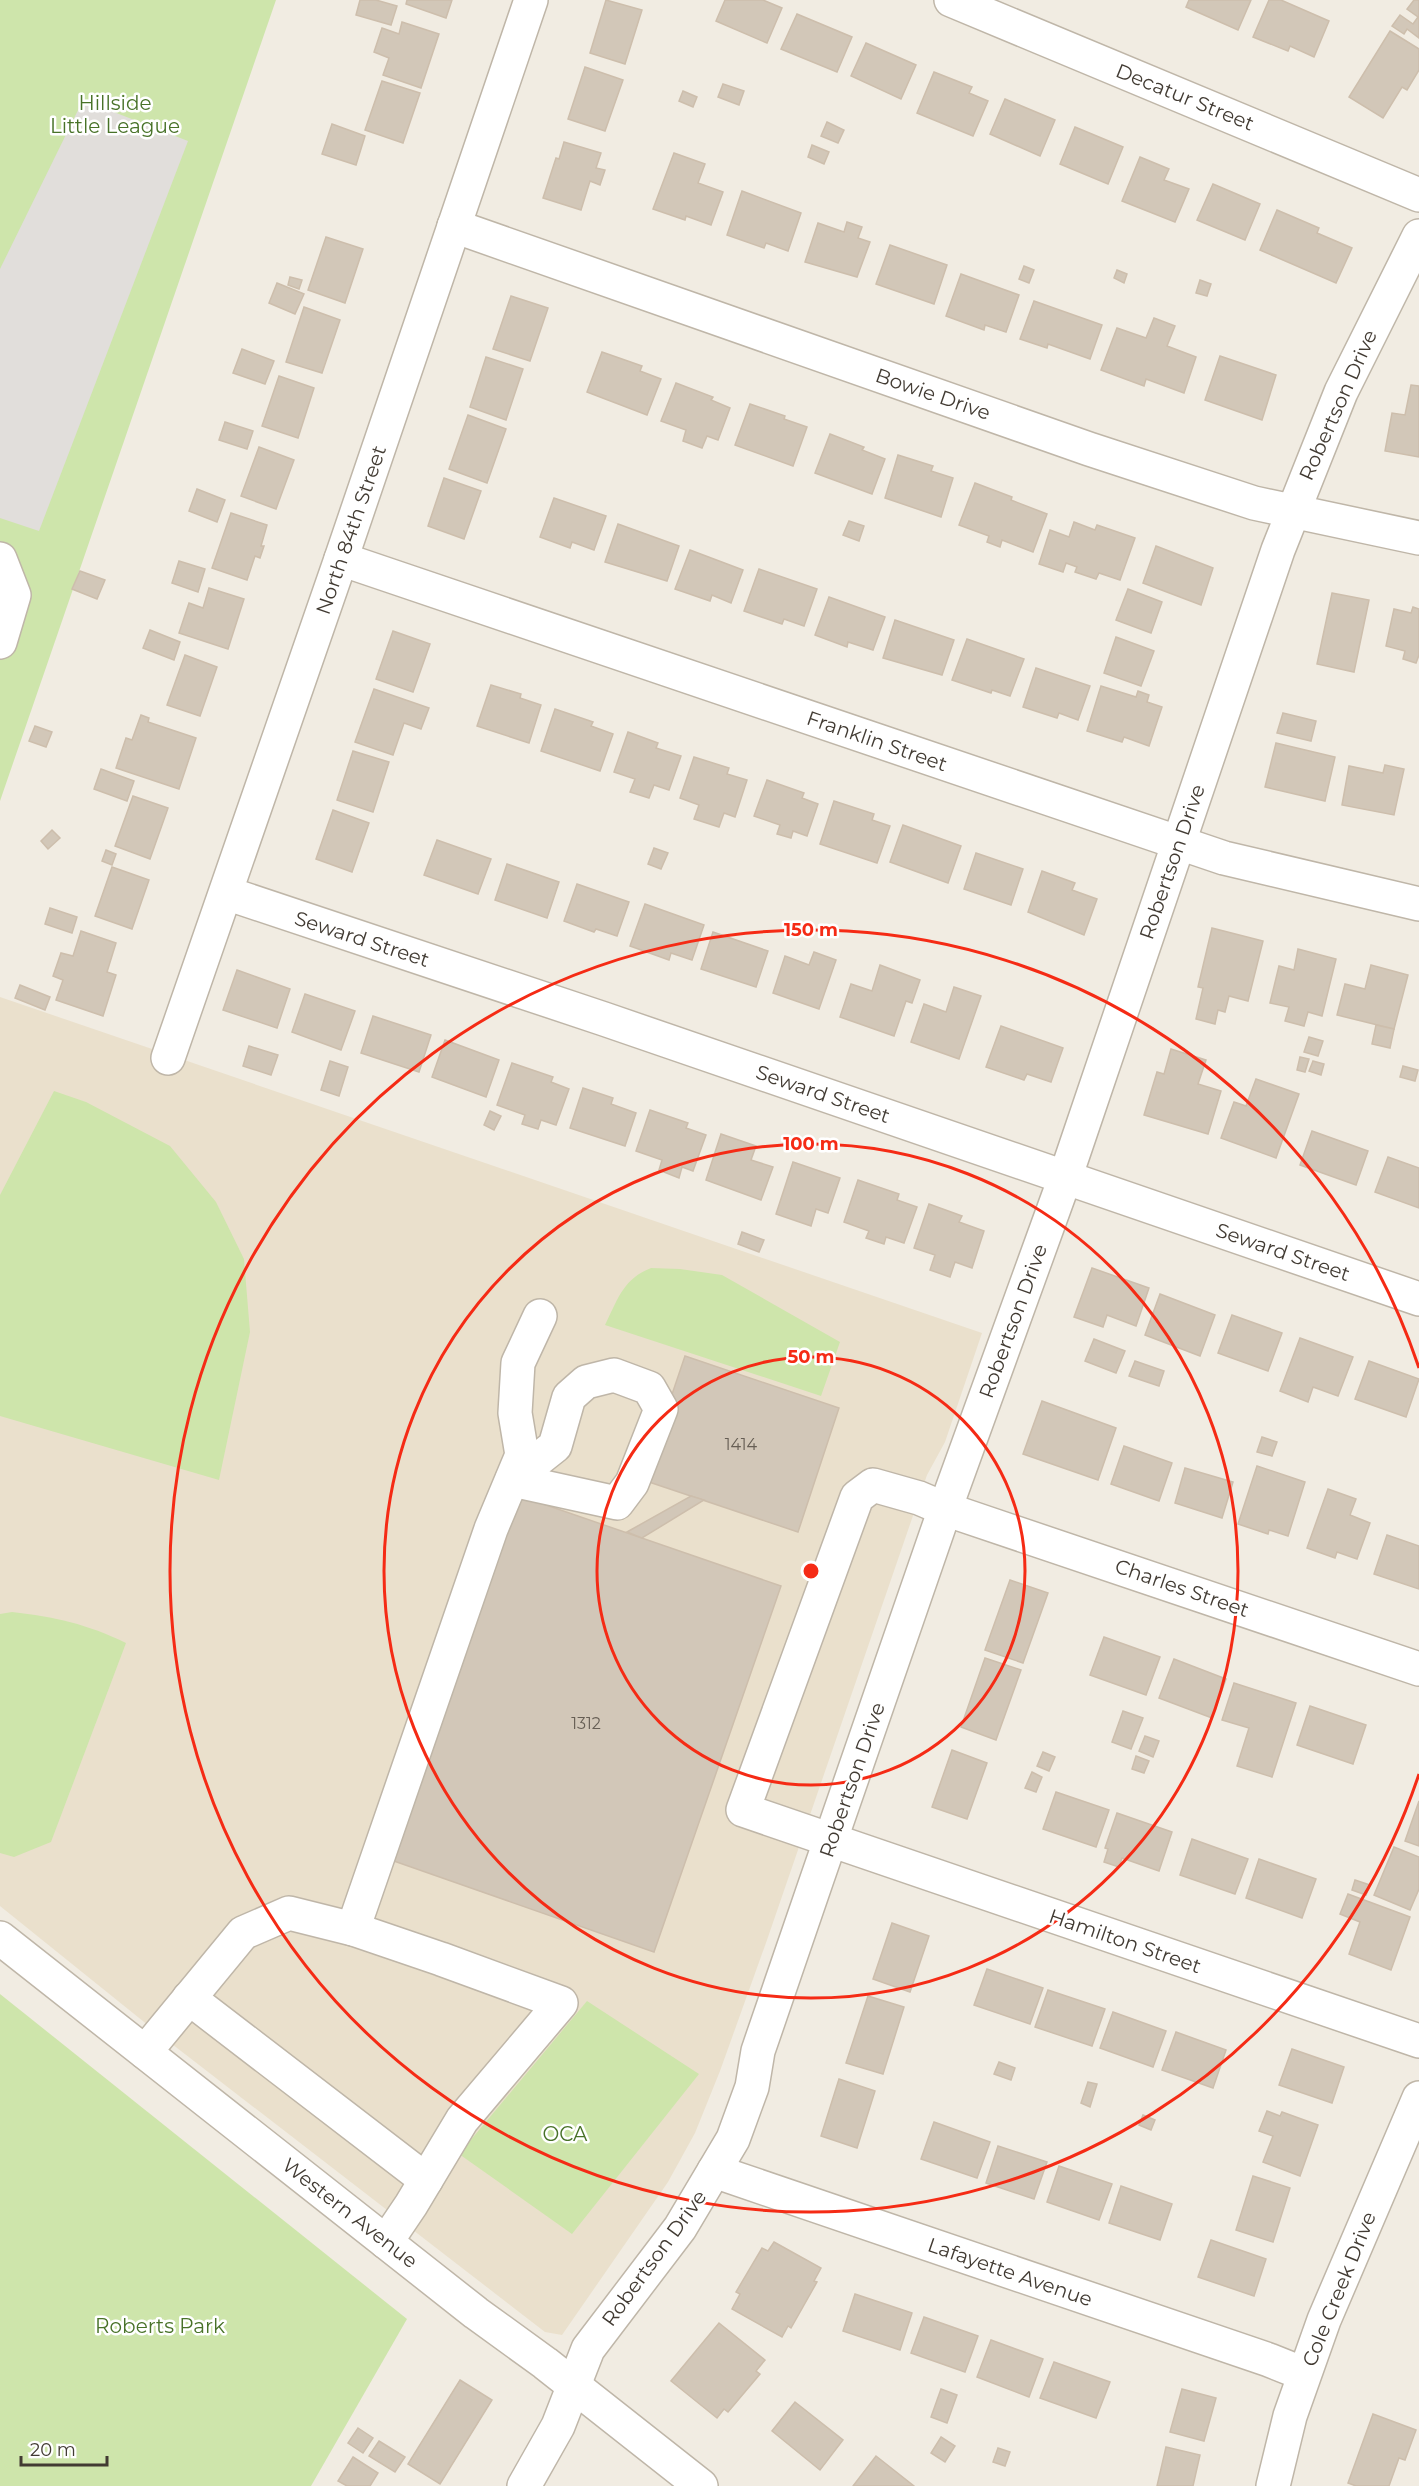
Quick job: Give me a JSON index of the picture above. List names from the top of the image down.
{
  "streets": {
    "street": [
      "Decatur Street",
      "Bowie Drive",
      "Robertson Drive",
      "North 84th Street",
      "Franklin Street",
      "Seward Street",
      "Charles Street",
      "Hamilton Street",
      "Western Avenue",
      "Lafayette Avenue",
      "Cole Creek Drive"
    ]
  },
  "crossings": [
    ["Bowie Drive", "Robertson Drive"],
    ["Bowie Drive", "North 84th Street"],
    ["Robertson Drive", "Franklin Street"],
    ["Robertson Drive", "Seward Street"],
    ["Robertson Drive", "Charles Street"],
    ["Robertson Drive", "Hamilton Street"],
    ["Robertson Drive", "Western Avenue"],
    ["Robertson Drive", "Lafayette Avenue"],
    ["North 84th Street", "Franklin Street"],
    ["North 84th Street", "Seward Street"],
    ["Charles Street", "Hamilton Street"],
    ["Lafayette Avenue", "Cole Creek Drive"]
  ],
  "parks": ["Hillside Little League", "OCA", "Roberts Park"],
  "house_numbers": ["1414", "1312"],
  "scale_bar": "20 m",
  "rings": ["150 m", "100 m", "50 m"]
}
